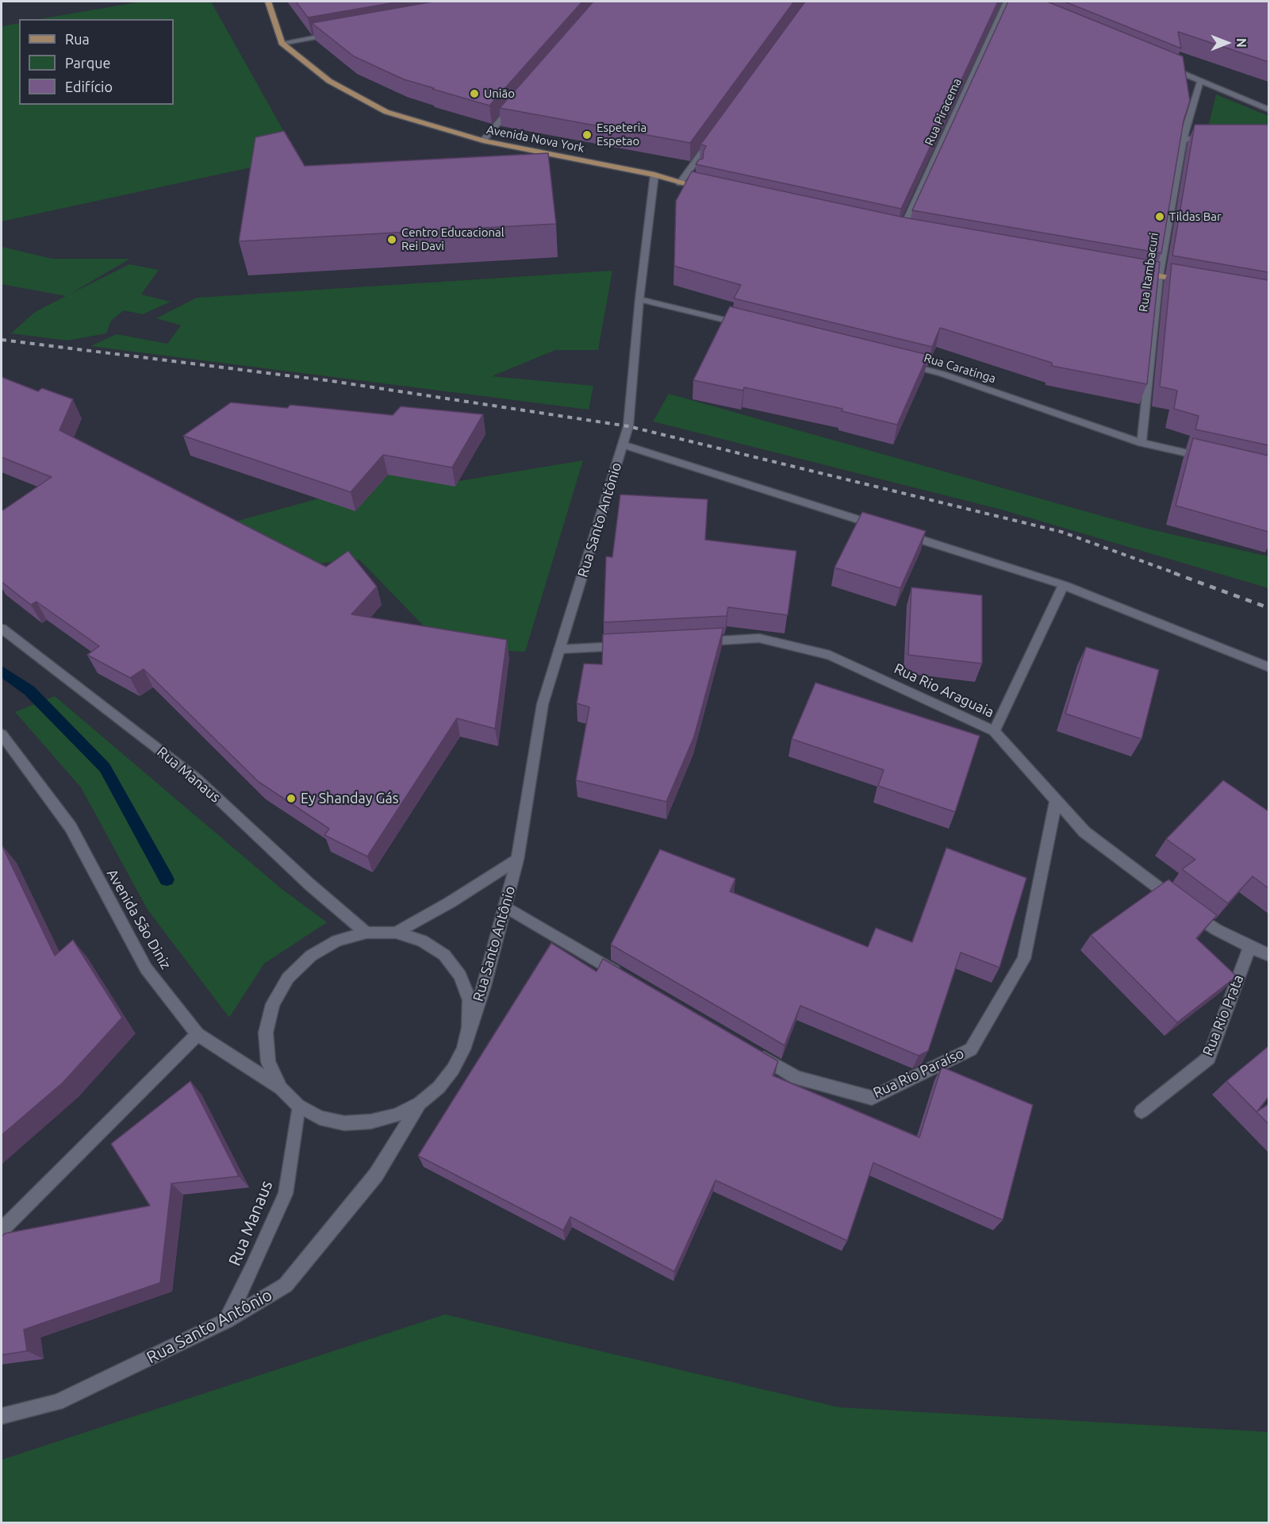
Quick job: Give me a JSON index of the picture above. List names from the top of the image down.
{
  "streets": {
    "main road": ["Avenida Nova York"],
    "street": [
      "Rua Piracema",
      "Rua Itambacuri",
      "Rua Caratinga",
      "Rua Santo Antônio",
      "Rua Rio Araguaia",
      "Rua Manaus",
      "Avenida São Diniz",
      "Rua Rio Prata",
      "Rua Rio Paraíso"
    ]
  },
  "crossings": [
    ["Avenida Nova York", "Rua Santo Antônio"],
    ["Rua Itambacuri", "Rua Caratinga"],
    ["Rua Santo Antônio", "Rua Manaus"],
    ["Rua Rio Araguaia", "Rua Rio Prata"],
    ["Rua Rio Araguaia", "Rua Rio Paraíso"]
  ],
  "places": [
    "União",
    "Espeteria Espetao",
    "Tildas Bar",
    "Centro Educacional Rei Davi",
    "Ey Shanday Gás"
  ],
  "legend": ["Rua", "Parque", "Edifício"],
  "north": "right"
}
